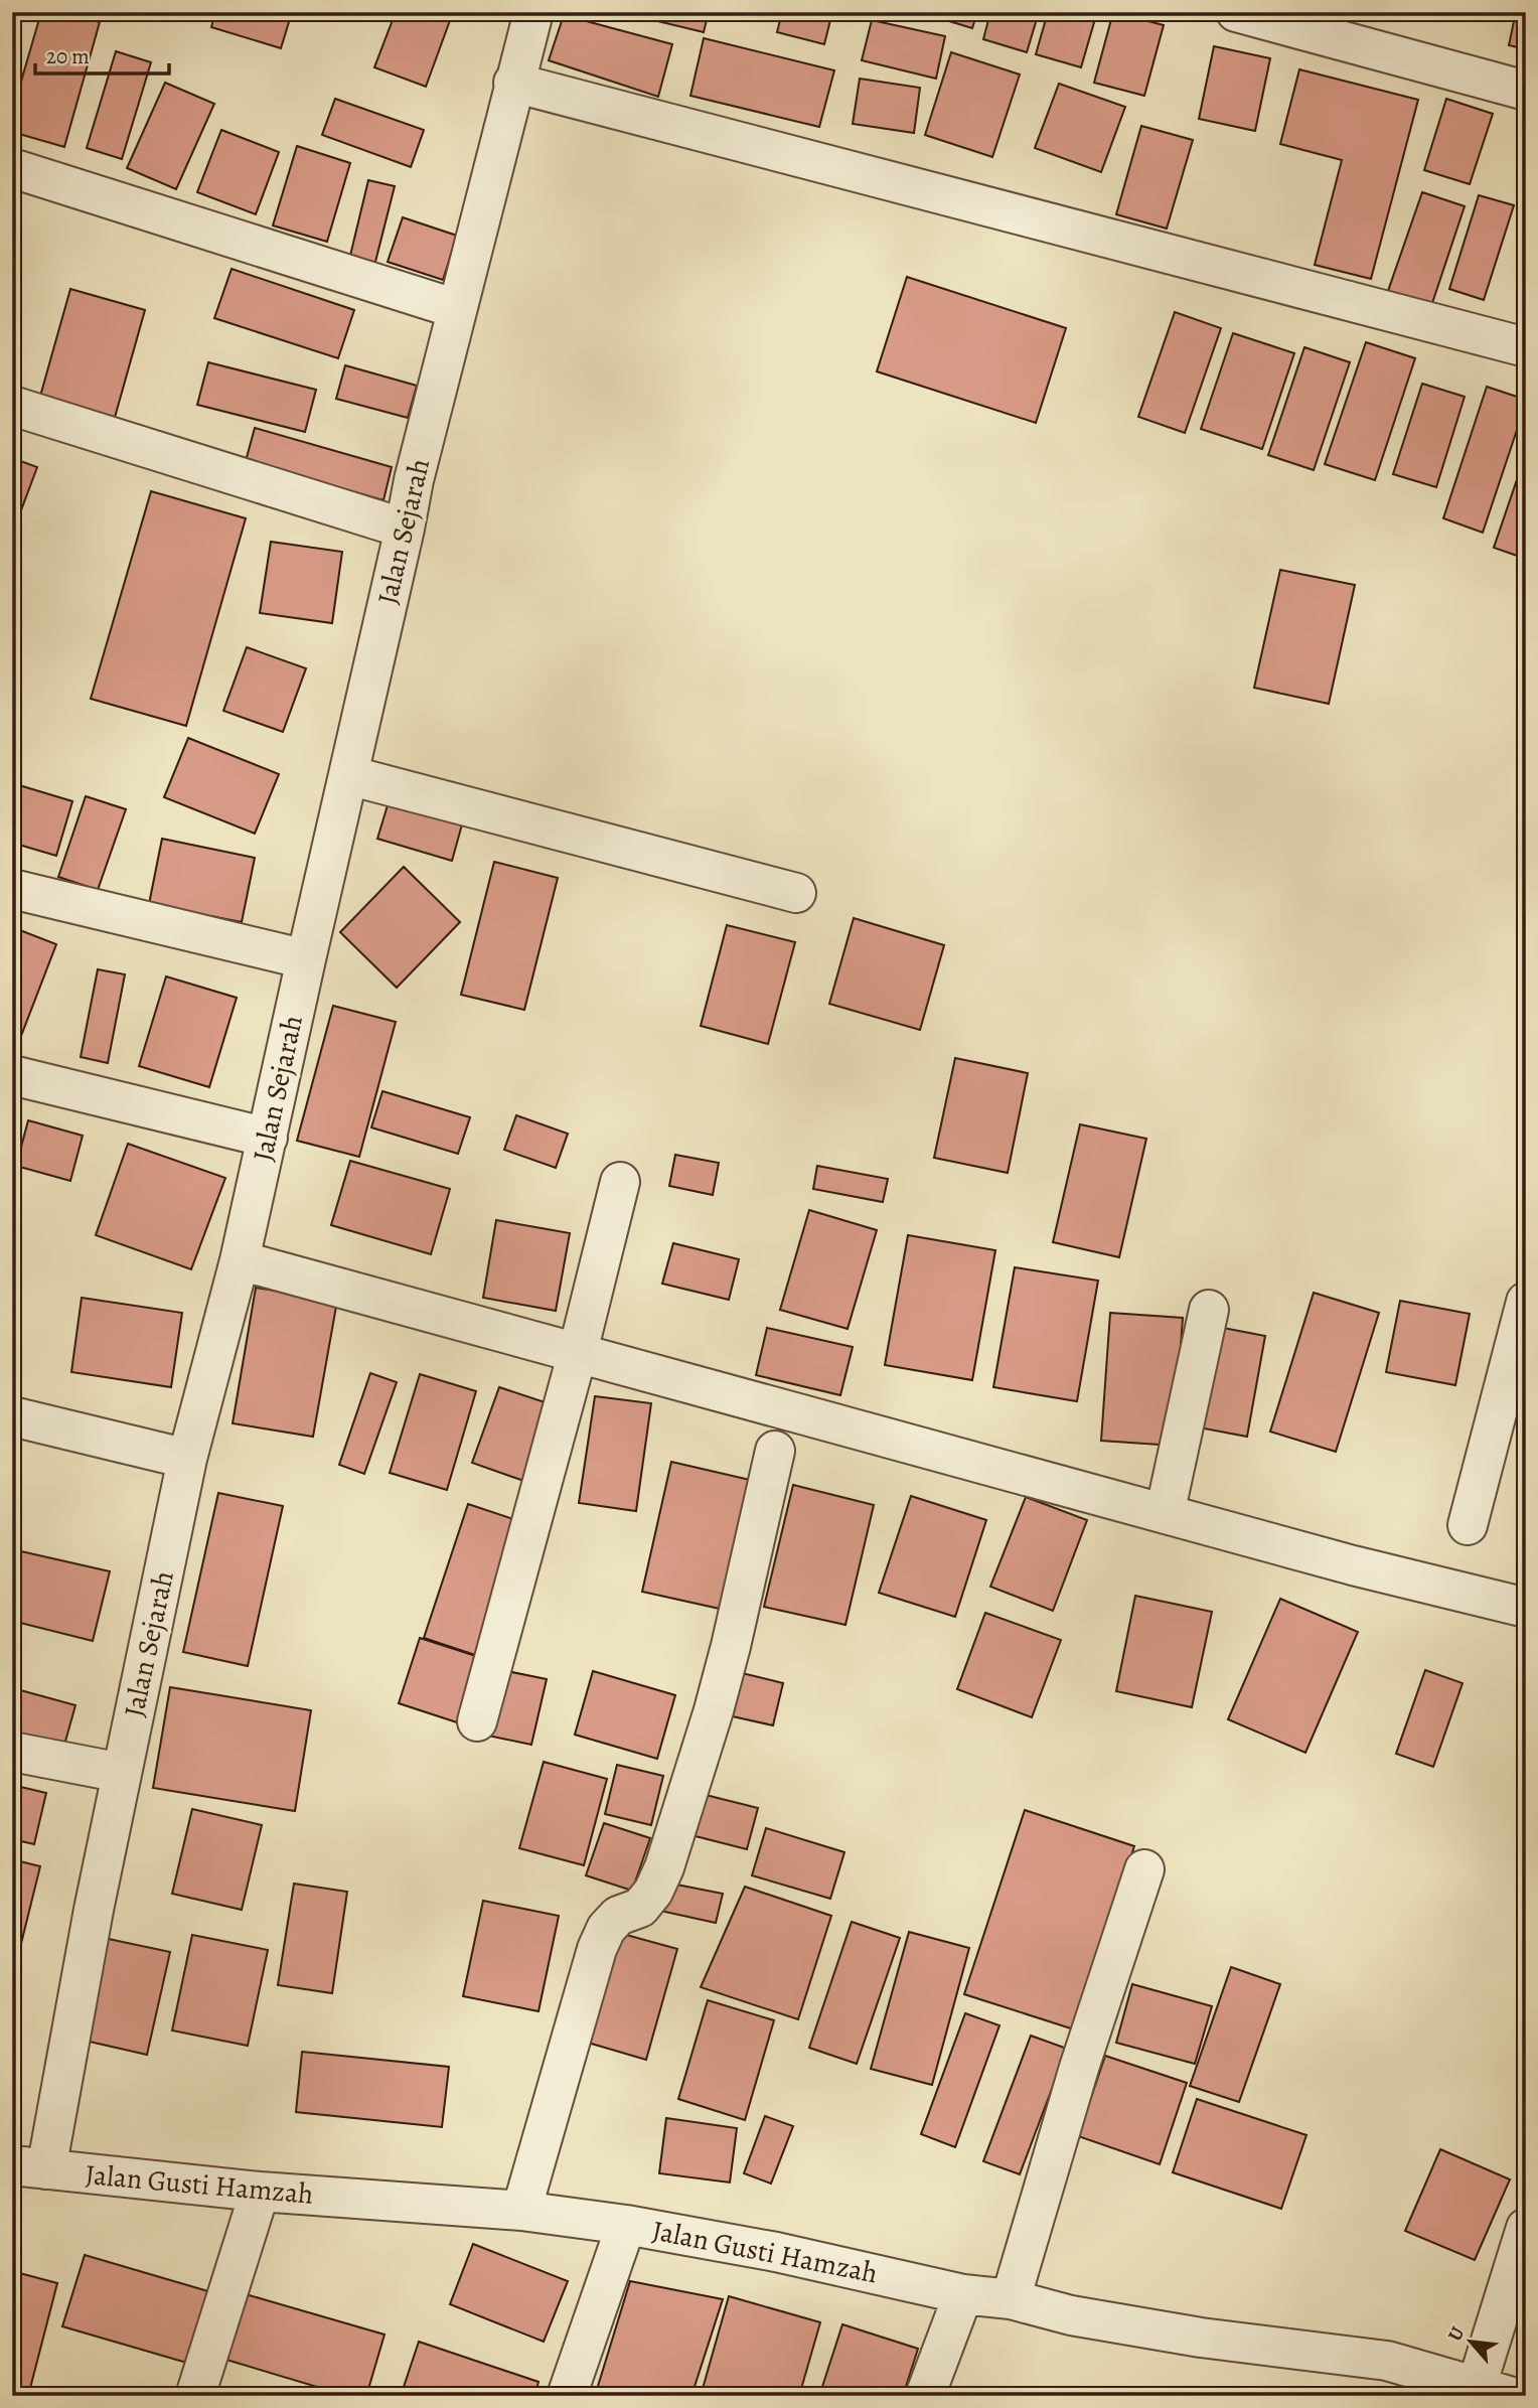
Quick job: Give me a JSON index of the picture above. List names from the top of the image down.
{
  "streets": {
    "street": ["Jalan Sejarah", "Jalan Gusti Hamzah"]
  },
  "crossings": [
    ["Jalan Sejarah", "Jalan Gusti Hamzah"]
  ],
  "scale_bar": "20 m",
  "north": "top left"
}
